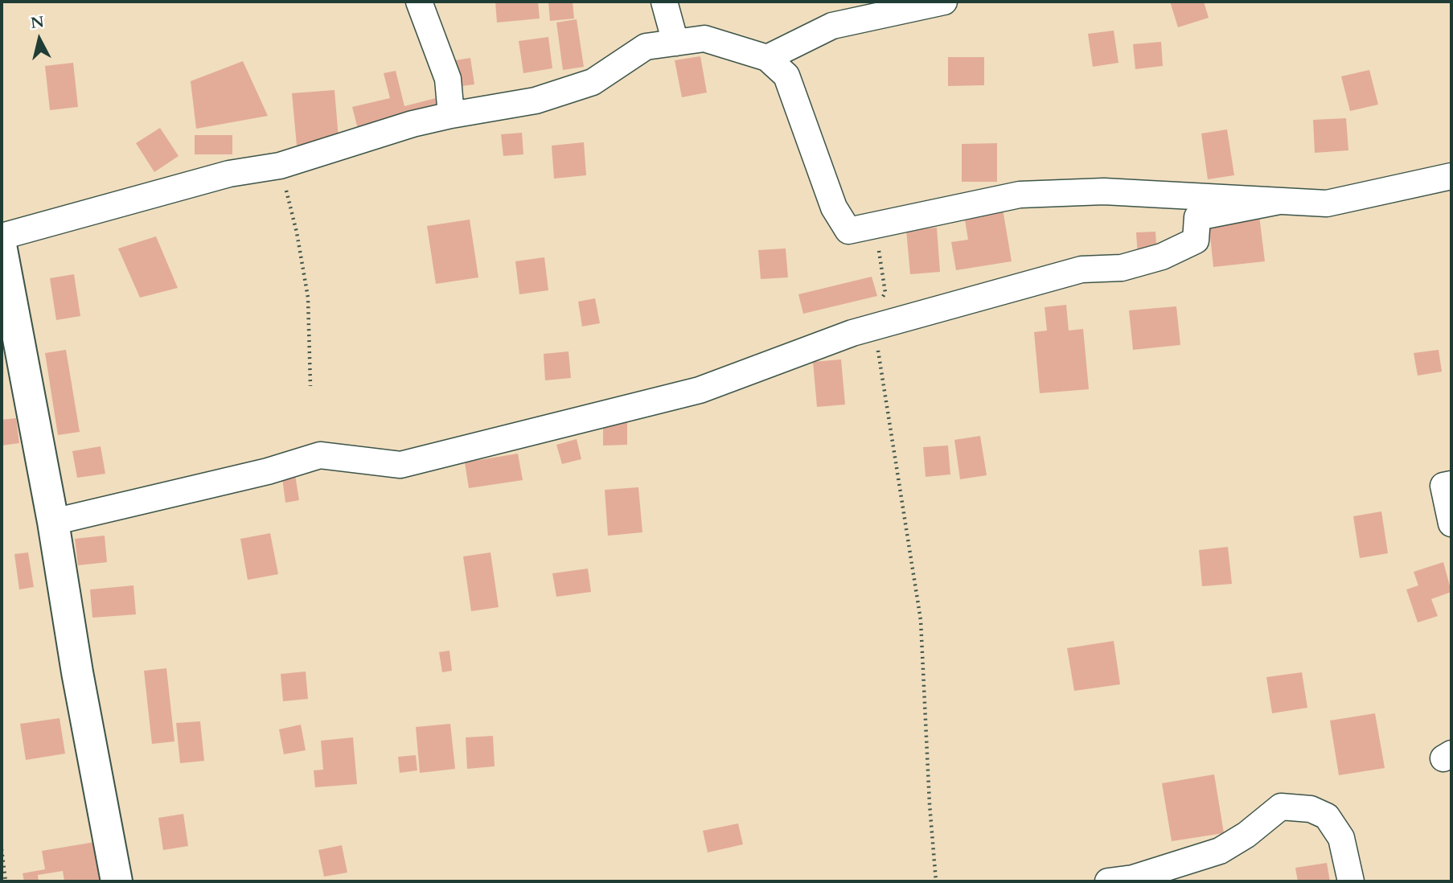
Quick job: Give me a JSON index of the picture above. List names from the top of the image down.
{
  "north": "top"
}
